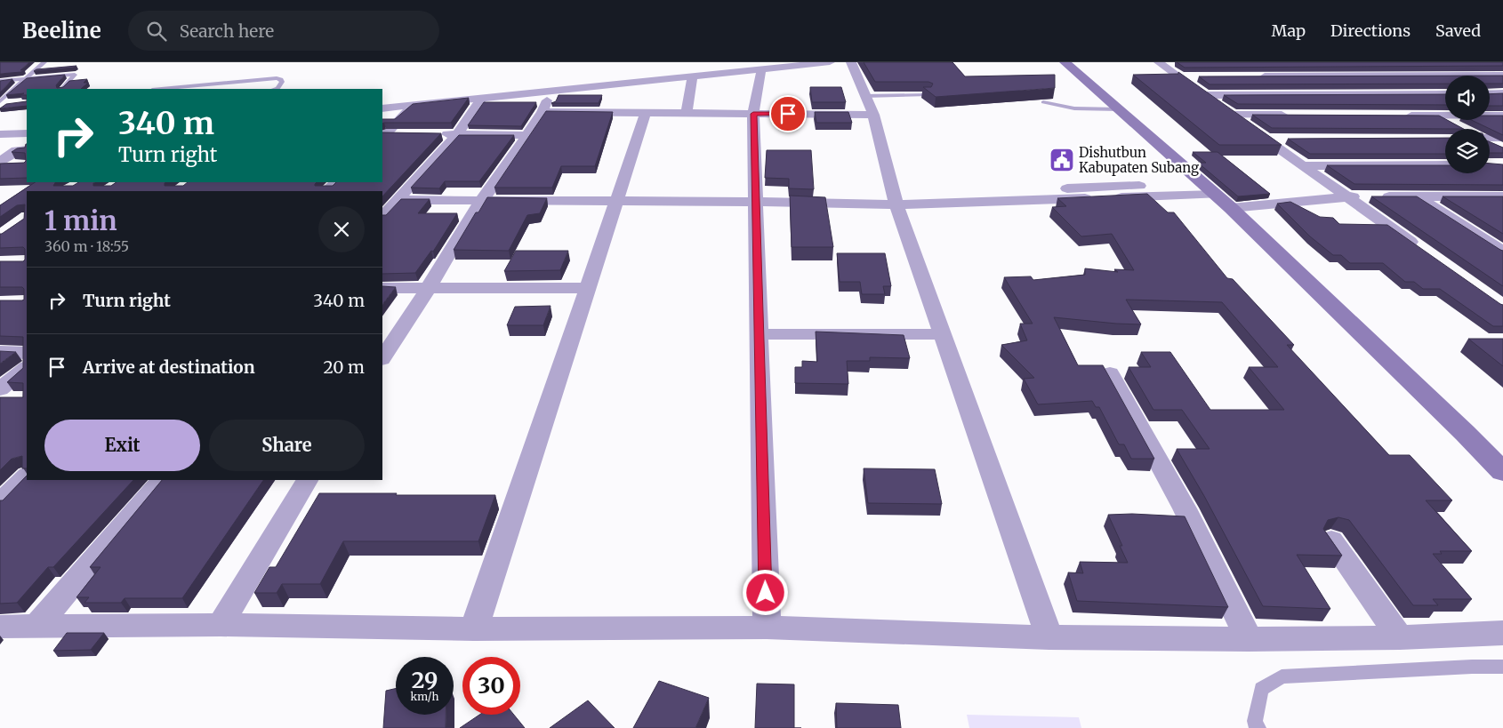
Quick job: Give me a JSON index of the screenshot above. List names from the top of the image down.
{
  "places": {
    "public building": ["Dishutbun Kabupaten Subang"]
  },
  "page": {
    "header": "Beeline",
    "search": "Search here",
    "nav": ["Map", "Directions", "Saved"],
    "turn": ["340 m", "Turn right"],
    "heading": ["1 min", "360 m · 18:55"],
    "list": [
      {
        "name": "Turn right",
        "value": "340 m"
      },
      {
        "name": "Arrive at destination",
        "value": "20 m"
      }
    ],
    "buttons": ["Exit", "Share"],
    "speed": "29 km/h",
    "limit": "30"
  }
}
